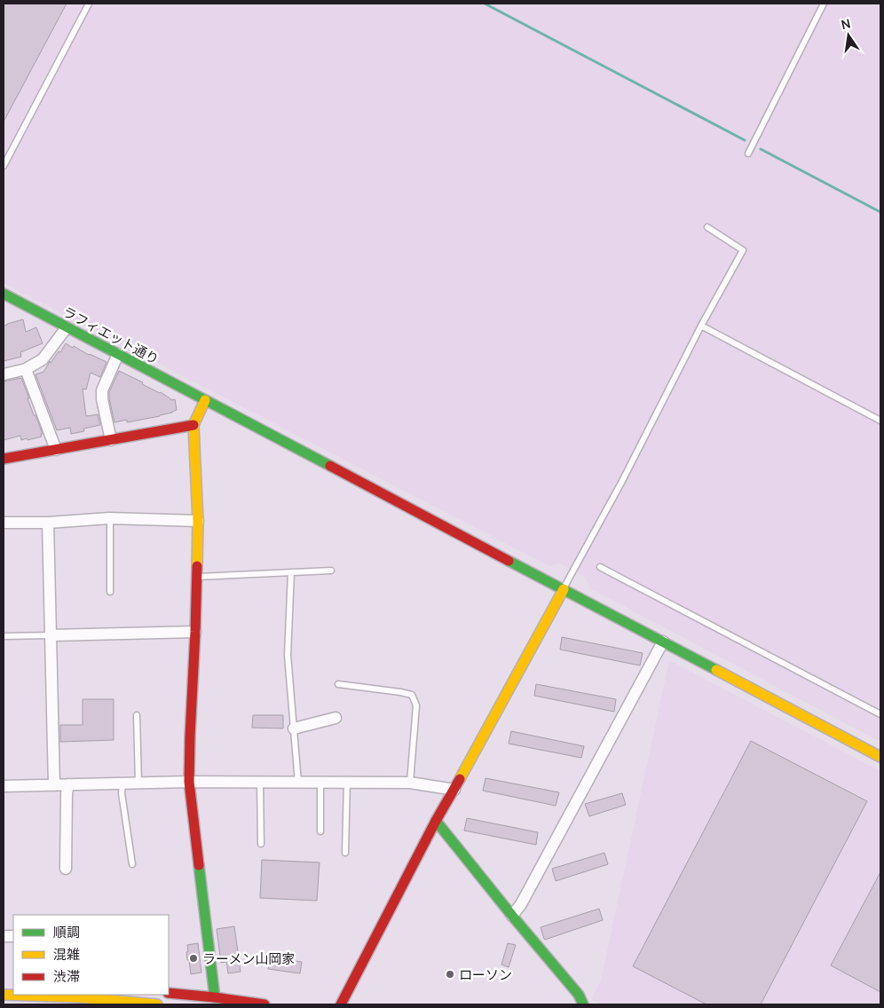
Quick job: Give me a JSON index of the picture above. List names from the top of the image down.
{
  "streets": {
    "main road": ["ラフィエット通り"]
  },
  "places": ["ラーメン山岡家", "ローソン"],
  "legend": ["順調", "混雑", "渋滞"],
  "north": "top"
}
